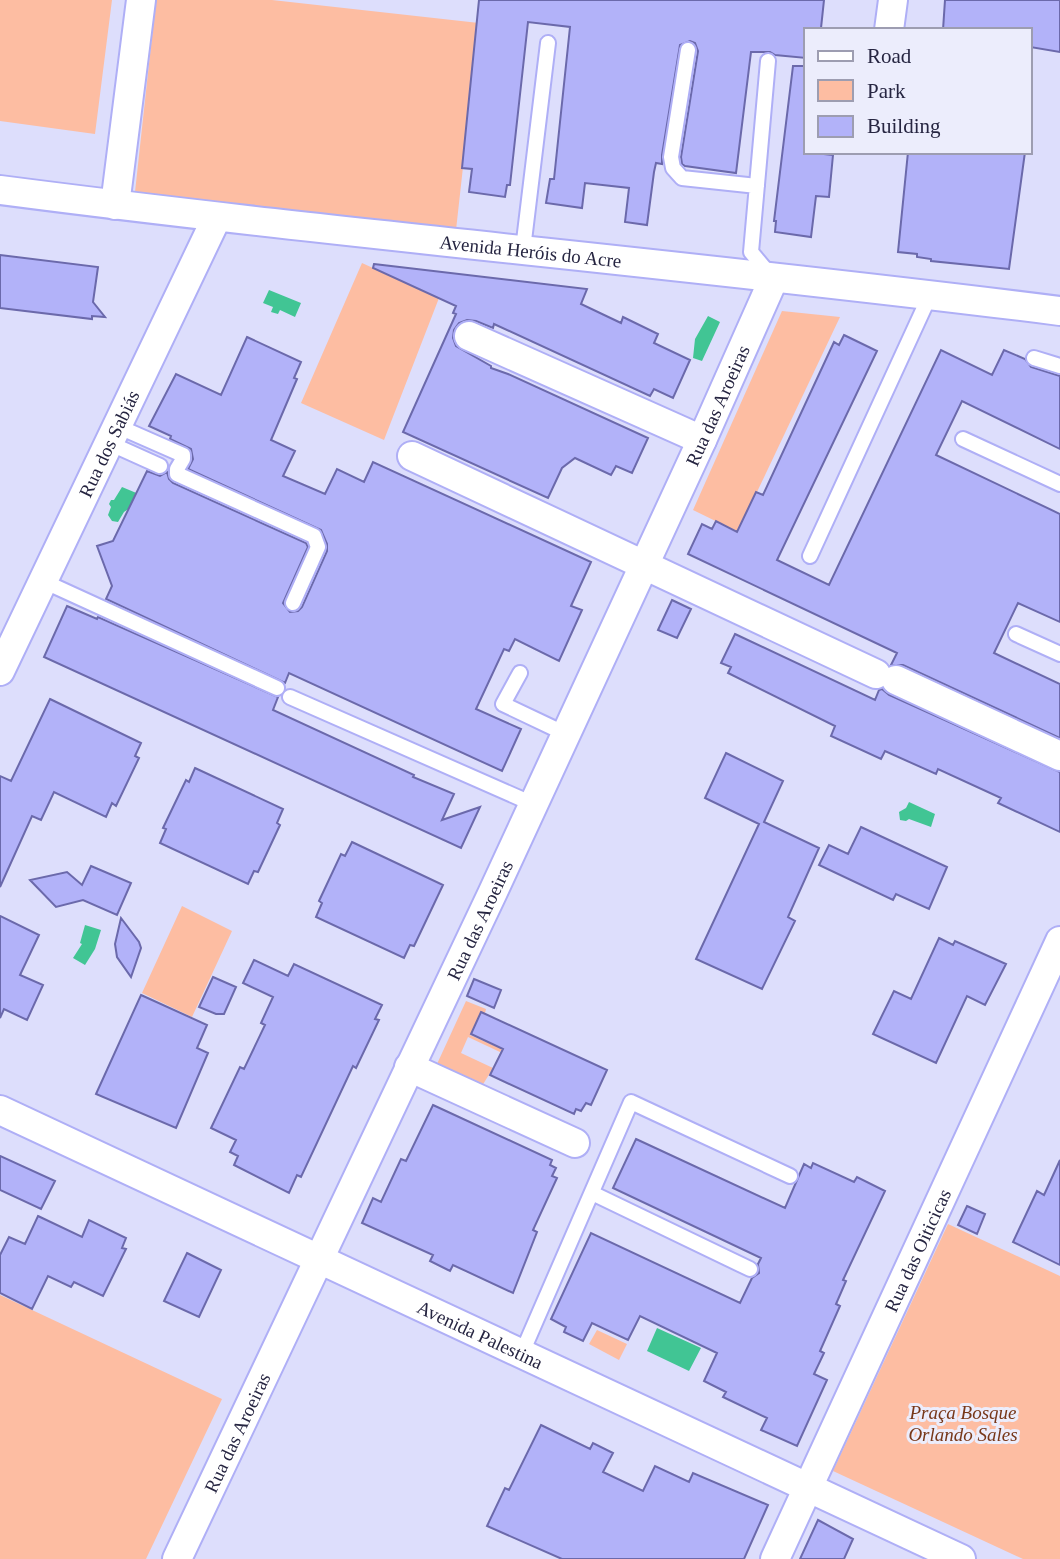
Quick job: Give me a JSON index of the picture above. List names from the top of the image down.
{
  "streets": {
    "street": [
      "Avenida Heróis do Acre",
      "Rua das Aroeiras",
      "Rua dos Sabiás",
      "Rua das Oiticicas",
      "Avenida Palestina"
    ]
  },
  "crossings": [
    ["Avenida Heróis do Acre", "Rua das Aroeiras"],
    ["Avenida Heróis do Acre", "Rua dos Sabiás"],
    ["Rua das Aroeiras", "Avenida Palestina"],
    ["Rua das Oiticicas", "Avenida Palestina"]
  ],
  "parks": ["Praça Bosque Orlando Sales"],
  "legend": ["Road", "Park", "Building"]
}
